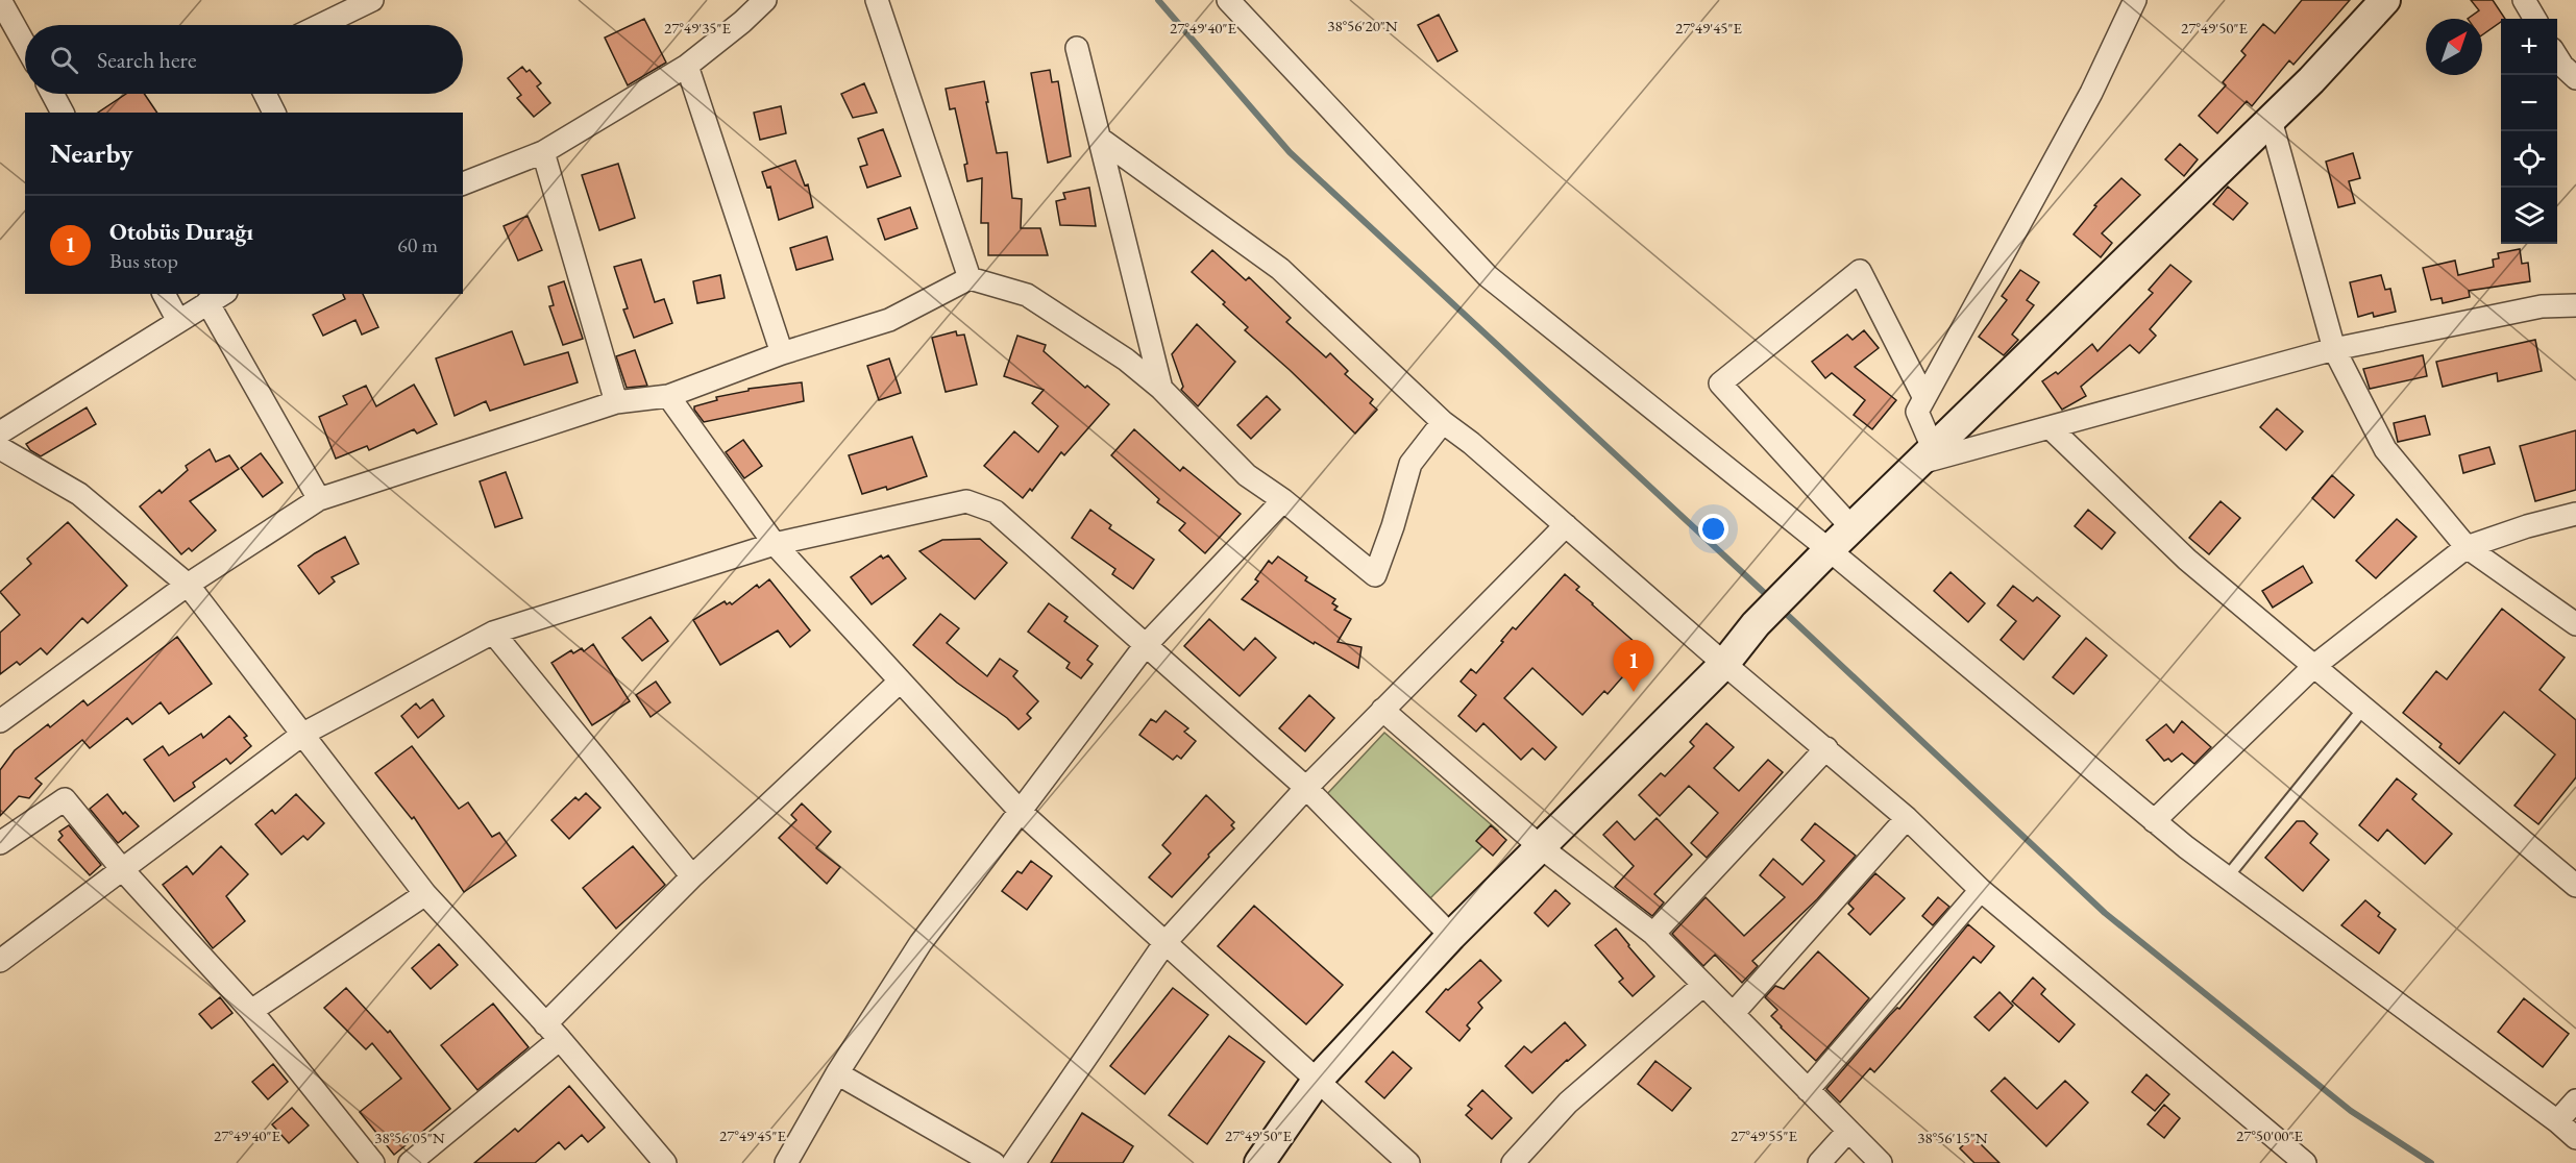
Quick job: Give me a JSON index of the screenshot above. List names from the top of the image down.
{
  "north": "top right",
  "page": {
    "map_buttons": ["+", "−"],
    "search": "Search here",
    "heading": "Nearby",
    "list": [
      {
        "mark": "1",
        "name": "Otobüs Durağı",
        "note": "Bus stop",
        "value": "60 m"
      }
    ],
    "pins": "1"
  },
  "coordinates": [
    "38°56'20\"N",
    "27°49'35\"E",
    "27°49'40\"E",
    "27°49'45\"E",
    "27°49'50\"E",
    "27°49'55\"E",
    "27°50'00\"E",
    "38°56'05\"N",
    "38°56'15\"N"
  ]
}
